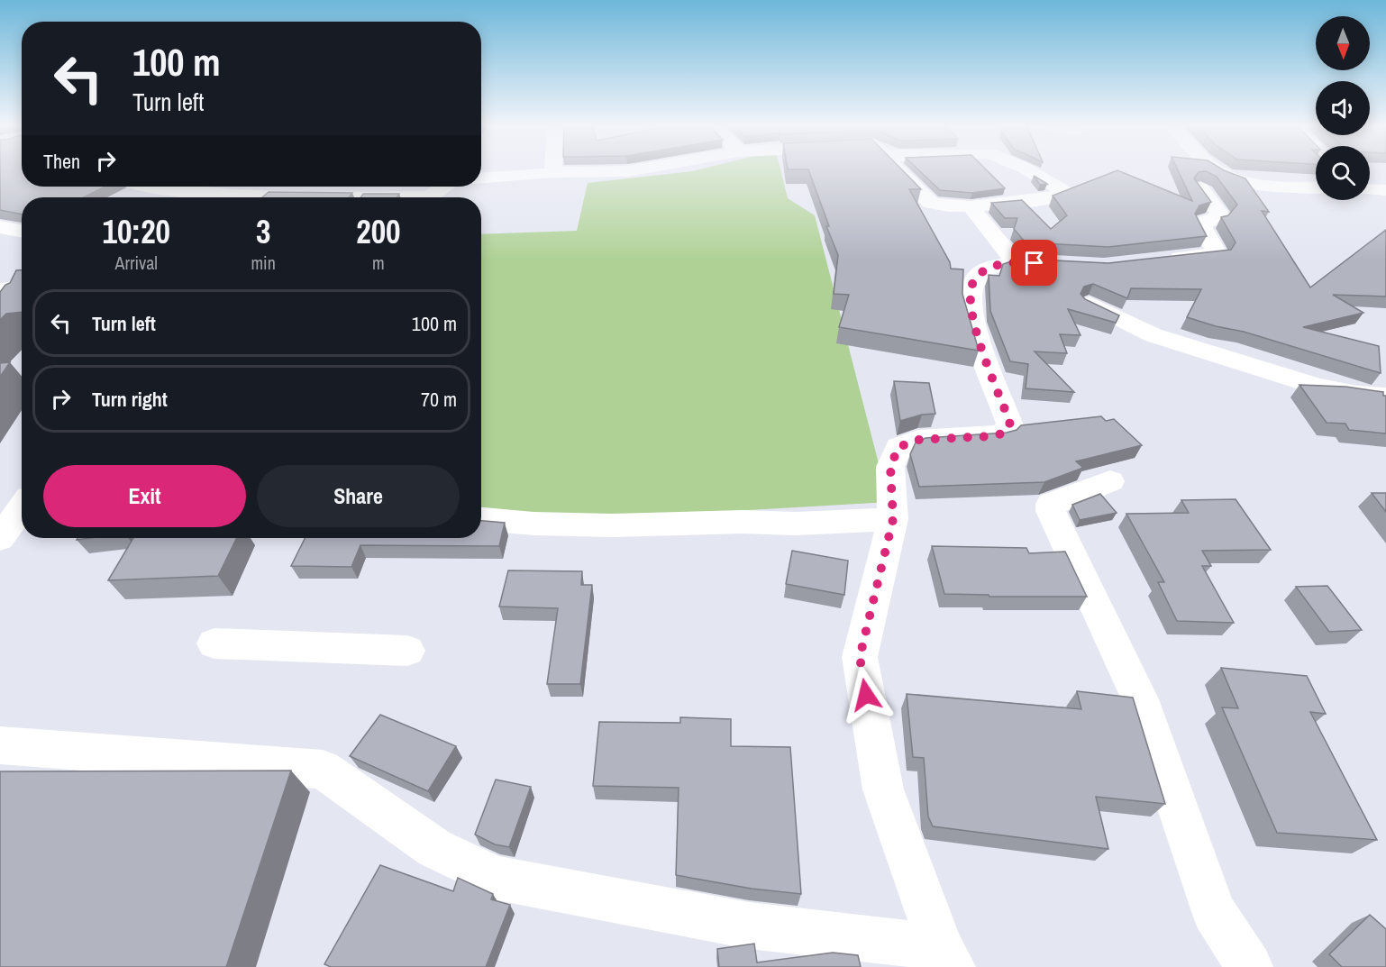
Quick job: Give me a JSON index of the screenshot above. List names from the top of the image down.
{
  "north": "bottom",
  "page": {
    "turn": ["100 m", "Turn left"],
    "then": "Then",
    "eta": [
      "10:20",
      "Arrival",
      "3",
      "min",
      "200",
      "m"
    ],
    "list": [
      {
        "name": "Turn left",
        "value": "100 m"
      },
      {
        "name": "Turn right",
        "value": "70 m"
      }
    ],
    "buttons": ["Exit", "Share"]
  }
}
